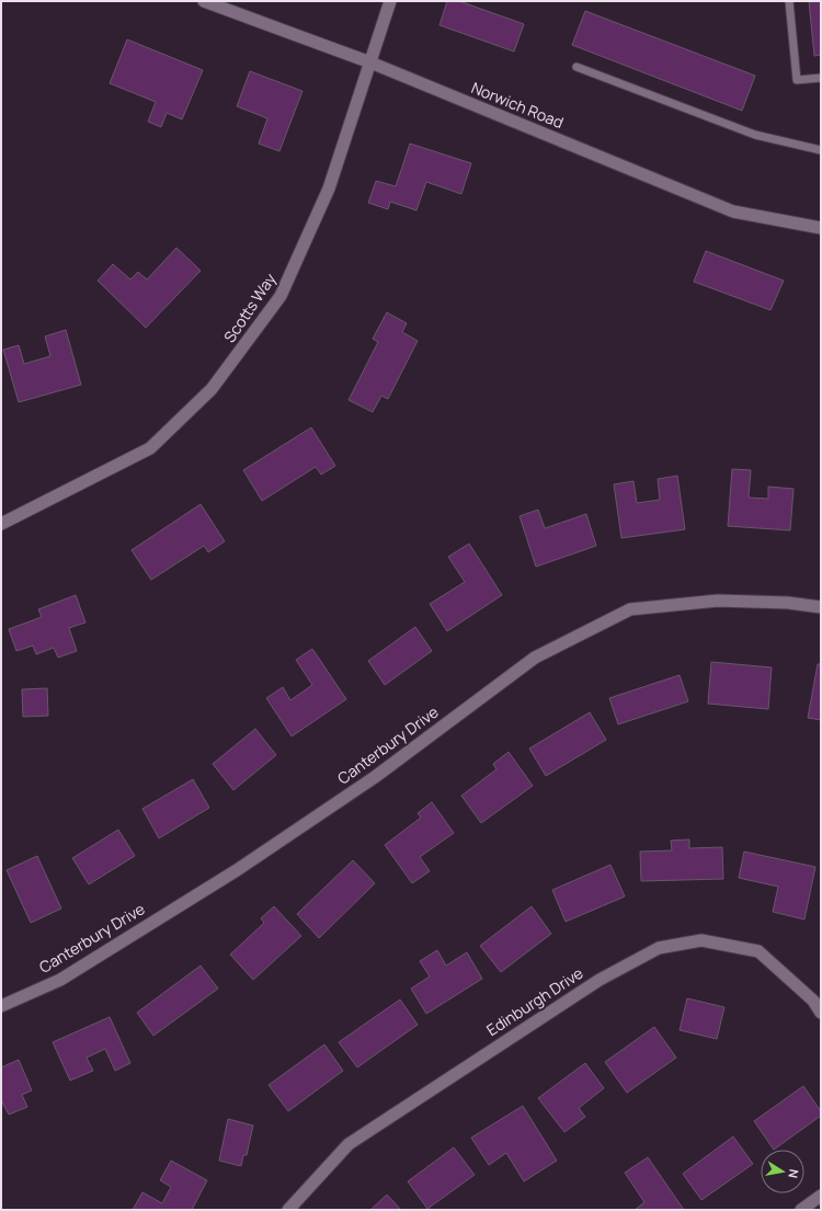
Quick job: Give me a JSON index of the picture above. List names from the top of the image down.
{
  "streets": {
    "street": [
      "Norwich Road",
      "Scotts Way",
      "Canterbury Drive",
      "Edinburgh Drive"
    ]
  },
  "crossings": [
    ["Norwich Road", "Scotts Way"]
  ],
  "north": "right"
}
